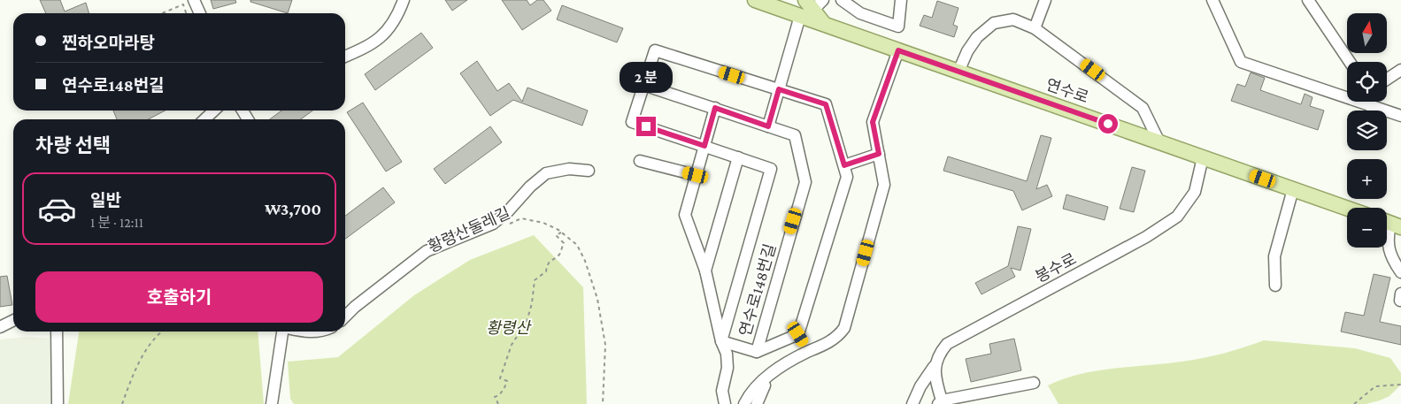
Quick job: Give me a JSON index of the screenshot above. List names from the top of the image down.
{
  "streets": {
    "main road": ["연수로"],
    "street": ["봉수로", "연수로148번길"],
    "path": ["황령산둘레길"]
  },
  "crossings": [
    ["연수로", "봉수로"]
  ],
  "parks": ["황령산"],
  "north": "top",
  "page": {
    "map_buttons": ["+", "−"],
    "banner": ["찐하오마라탕", "연수로148번길"],
    "bubble": "2 분",
    "heading": "차량 선택",
    "list": [
      {
        "name": "일반",
        "note": "1 분 · 12:11",
        "value": "₩3,700"
      }
    ],
    "buttons": "호출하기"
  }
}
